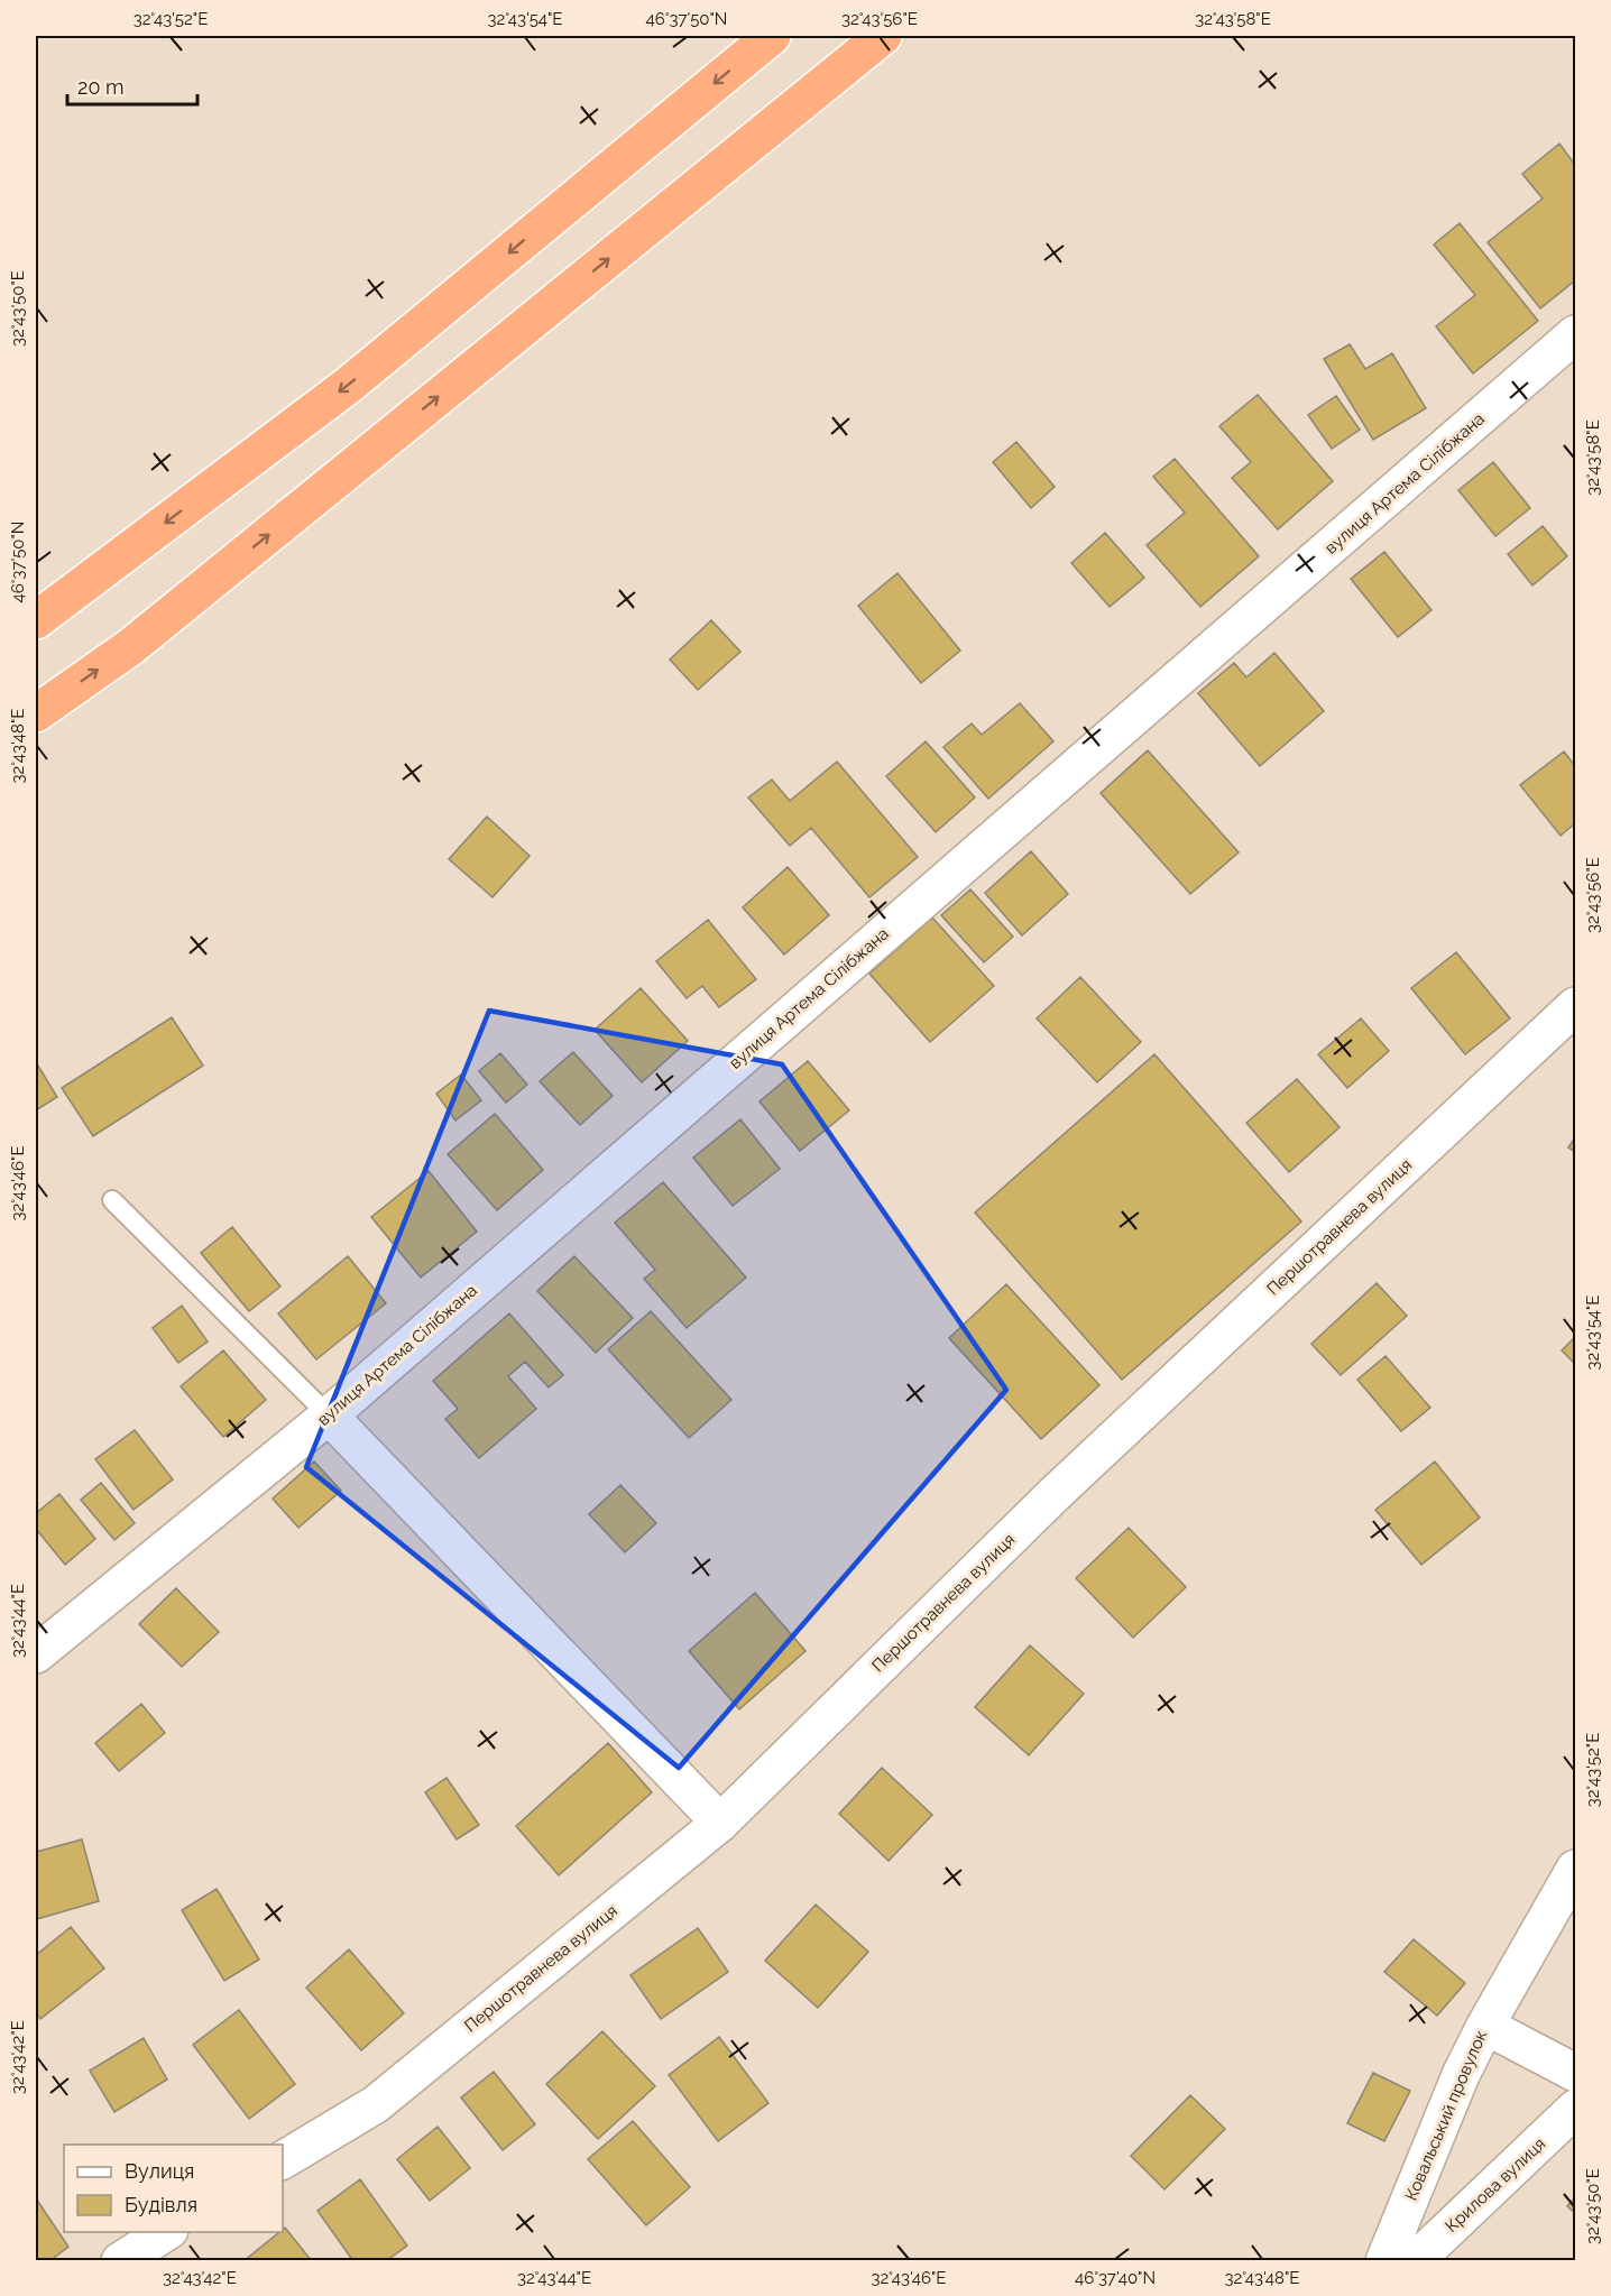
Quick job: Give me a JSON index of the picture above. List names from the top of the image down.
{
  "streets": {
    "street": [
      "вулиця Артема Сілібжана",
      "Першотравнева вулиця",
      "Ковальський провулок",
      "Крилова вулиця"
    ]
  },
  "legend": ["Вулиця", "Будівля"],
  "scale_bar": "20 m",
  "coordinates": [
    "32°43'52\"E",
    "32°43'54\"E",
    "46°37'50\"N",
    "32°43'56\"E",
    "32°43'58\"E",
    "32°43'50\"E",
    "32°43'48\"E",
    "32°43'46\"E",
    "32°43'44\"E",
    "32°43'42\"E",
    "46°37'40\"N"
  ]
}
